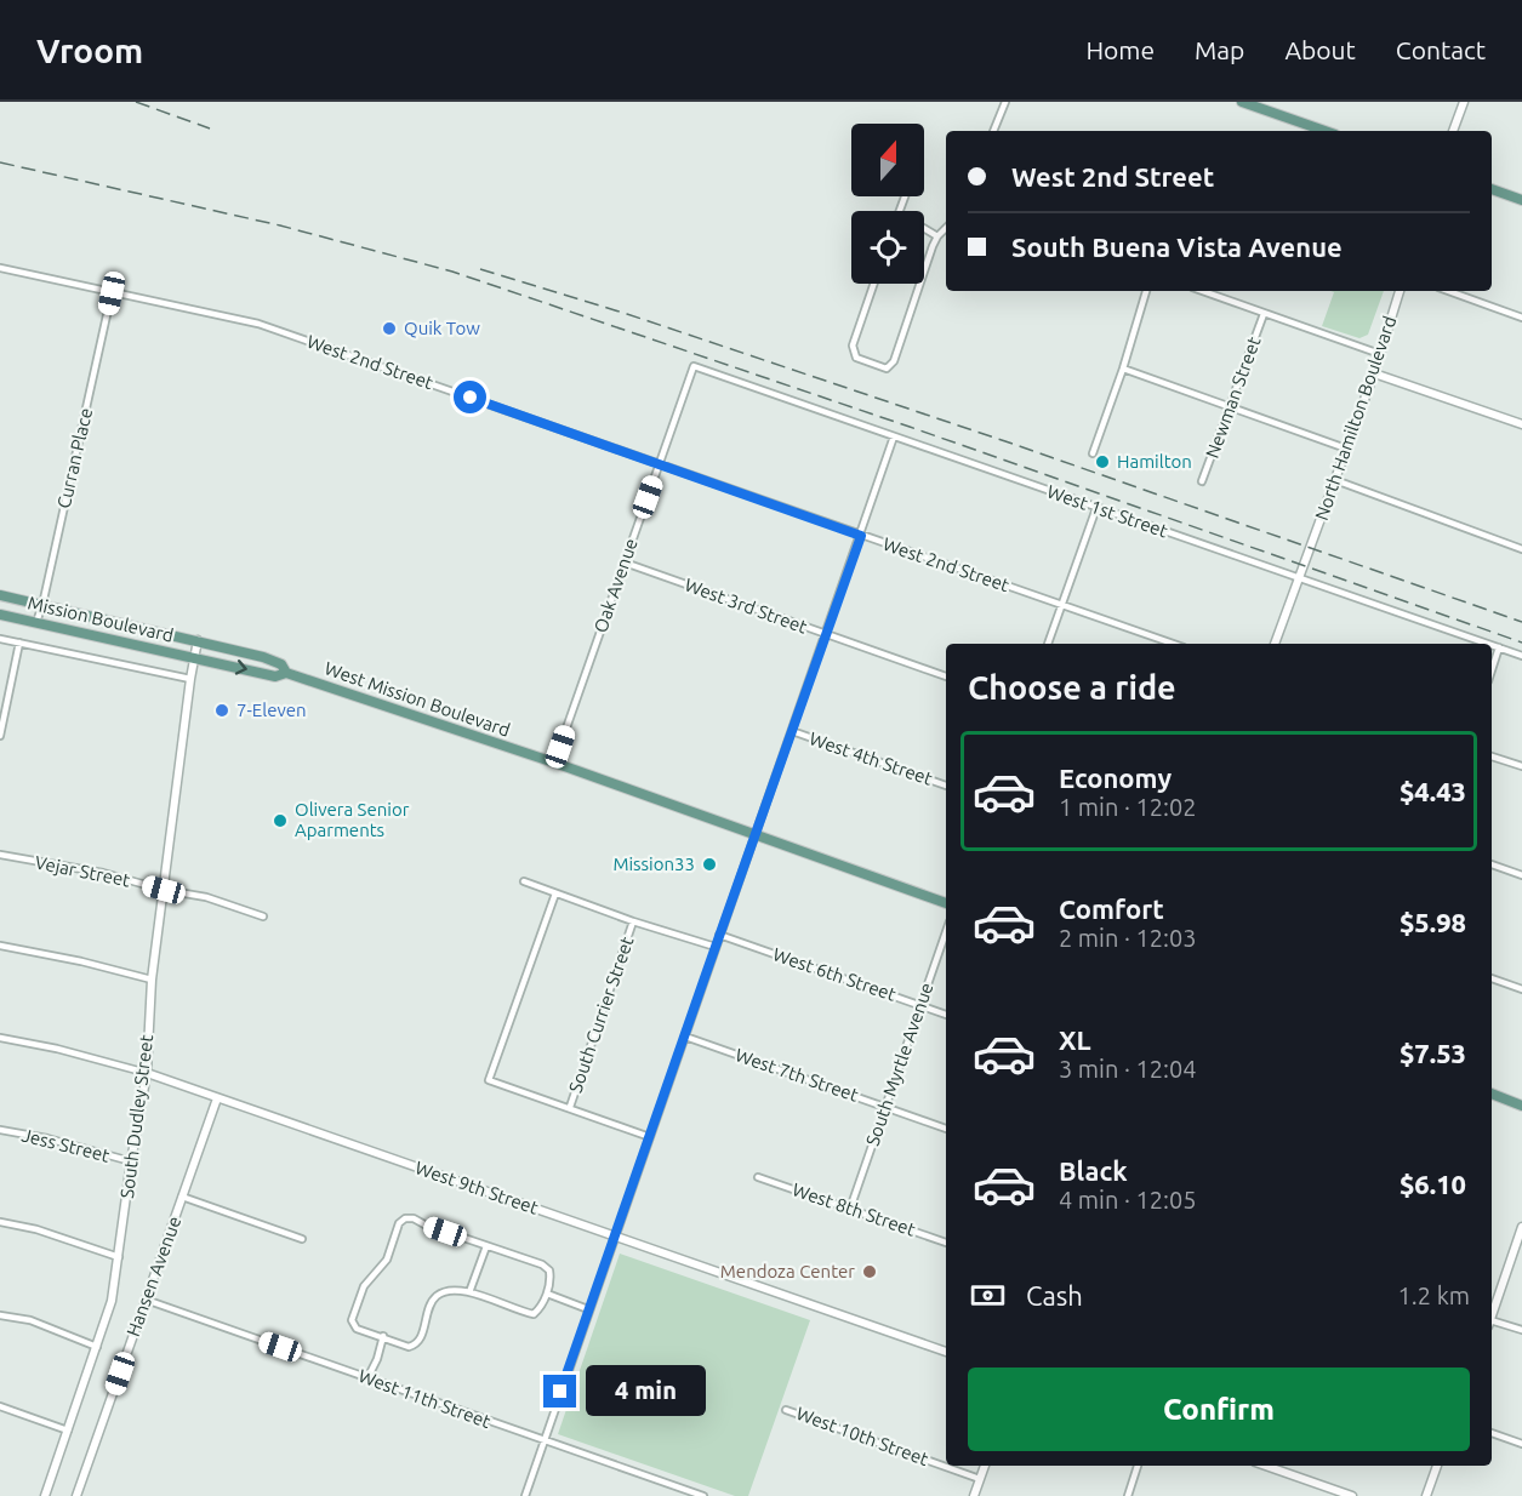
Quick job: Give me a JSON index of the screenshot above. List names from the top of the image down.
{
  "streets": {
    "main road": ["Mission Boulevard", "West Mission Boulevard"],
    "street": [
      "West 2nd Street",
      "Newman Street",
      "North Hamilton Boulevard",
      "Curran Place",
      "West 1st Street",
      "Oak Avenue",
      "West 3rd Street",
      "West 4th Street",
      "Vejar Street",
      "West 6th Street",
      "South Currier Street",
      "South Myrtle Avenue",
      "West 7th Street",
      "South Dudley Street",
      "Jess Street",
      "West 9th Street",
      "West 8th Street",
      "Hansen Avenue",
      "West 11th Street",
      "West 10th Street"
    ]
  },
  "crossings": [
    ["West 2nd Street", "Curran Place"],
    ["West 2nd Street", "Oak Avenue"],
    ["North Hamilton Boulevard", "West 1st Street"],
    ["Curran Place", "Mission Boulevard"],
    ["Curran Place", "West Mission Boulevard"],
    ["West 1st Street", "Oak Avenue"],
    ["Oak Avenue", "West 3rd Street"],
    ["Oak Avenue", "West Mission Boulevard"],
    ["Mission Boulevard", "West Mission Boulevard"],
    ["Mission Boulevard", "South Dudley Street"],
    ["West Mission Boulevard", "South Dudley Street"],
    ["Vejar Street", "South Dudley Street"],
    ["West 6th Street", "South Myrtle Avenue"],
    ["South Myrtle Avenue", "West 7th Street"],
    ["South Myrtle Avenue", "West 8th Street"],
    ["South Dudley Street", "Jess Street"],
    ["South Dudley Street", "West 9th Street"],
    ["West 9th Street", "Hansen Avenue"],
    ["Hansen Avenue", "West 11th Street"]
  ],
  "places": [
    "Quik Tow",
    "Hamilton",
    "7-Eleven",
    "Olivera Senior Aparments",
    "Mission33",
    "Mendoza Center"
  ],
  "north": "top",
  "page": {
    "header": "Vroom",
    "nav": [
      "Home",
      "Map",
      "About",
      "Contact"
    ],
    "banner": ["West 2nd Street", "South Buena Vista Avenue"],
    "heading": "Choose a ride",
    "list": [
      {
        "name": "Economy",
        "note": "1 min · 12:02",
        "value": "$4.43"
      },
      {
        "name": "Comfort",
        "note": "2 min · 12:03",
        "value": "$5.98"
      },
      {
        "name": "XL",
        "note": "3 min · 12:04",
        "value": "$7.53"
      },
      {
        "name": "Black",
        "note": "4 min · 12:05",
        "value": "$6.10"
      }
    ],
    "pay": ["Cash", "1.2 km"],
    "buttons": "Confirm",
    "bubble": "4 min"
  }
}
